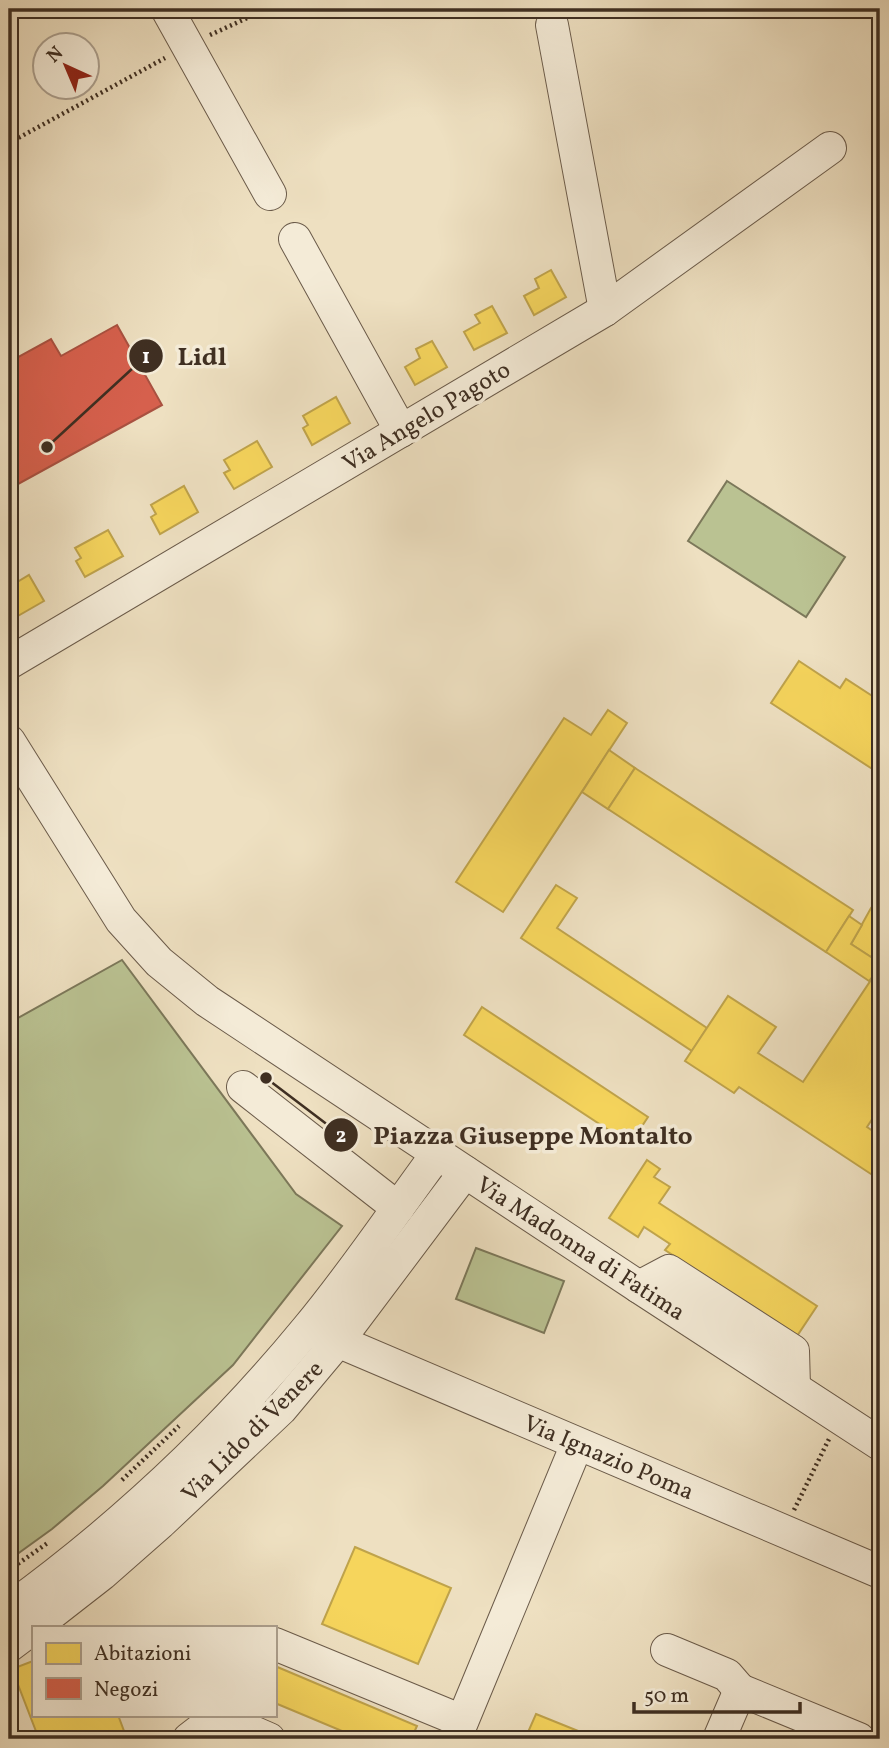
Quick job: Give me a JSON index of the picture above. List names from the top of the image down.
{
  "streets": {
    "street": [
      "Via Angelo Pagoto",
      "Via Madonna di Fatima",
      "Via Lido di Venere",
      "Via Ignazio Poma"
    ]
  },
  "crossings": [
    ["Via Madonna di Fatima", "Via Lido di Venere"],
    ["Via Lido di Venere", "Via Ignazio Poma"]
  ],
  "places": ["Lidl", "Piazza Giuseppe Montalto"],
  "legend": ["Abitazioni", "Negozi"],
  "scale_bar": "50 m",
  "north": "top left"
}
